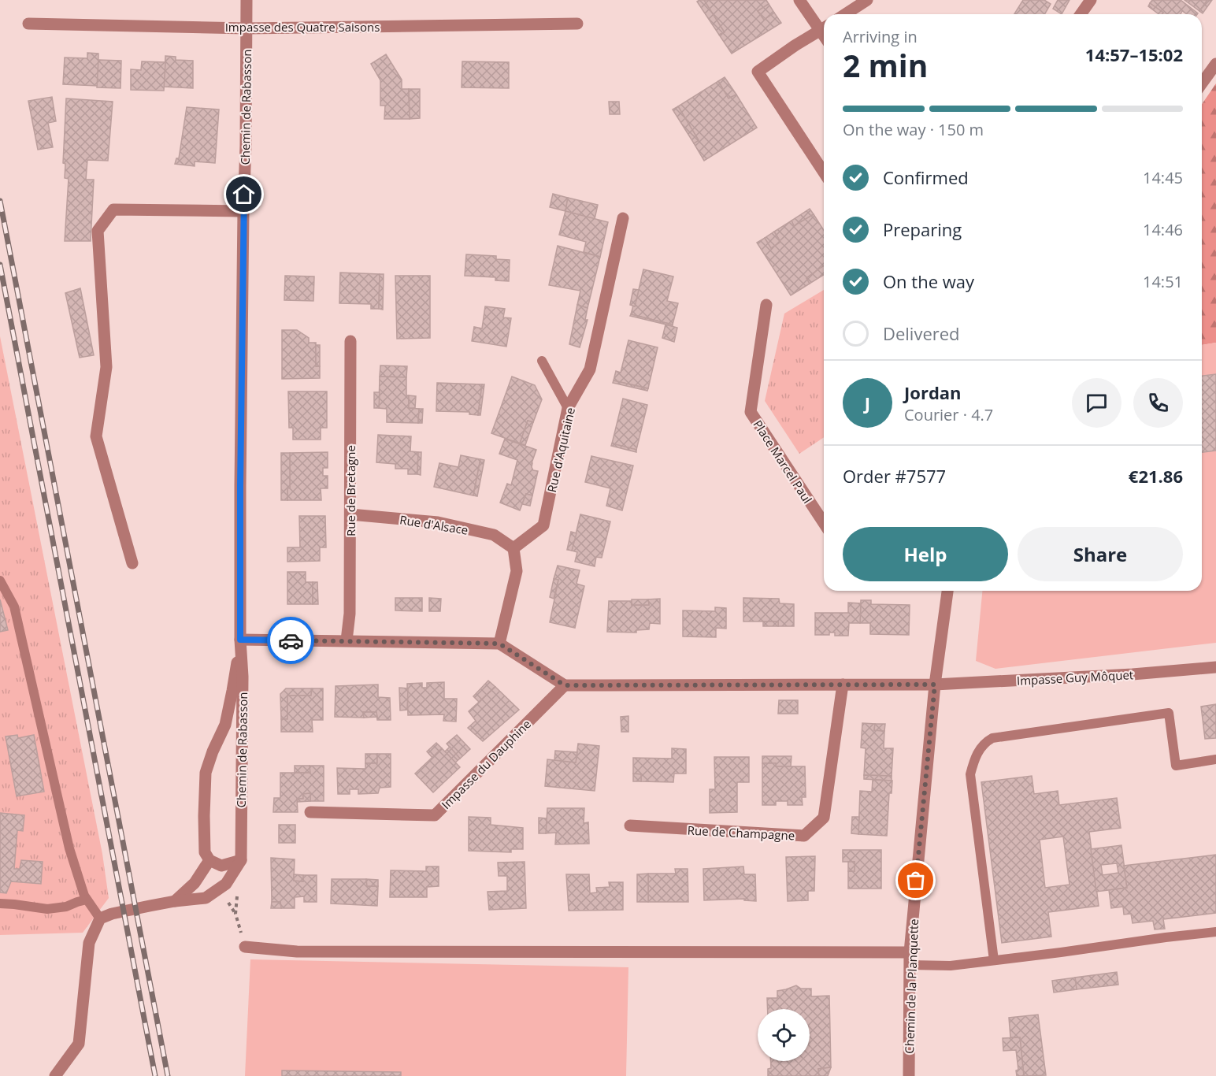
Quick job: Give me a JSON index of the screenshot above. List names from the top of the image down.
{
  "streets": {
    "street": [
      "Impasse des Quatre Saisons",
      "Chemin de Rabasson",
      "Rue d'Aquitaine",
      "Place Marcel Paul",
      "Rue de Bretagne",
      "Rue d'Alsace",
      "Impasse Guy Môquet",
      "Impasse du Dauphine",
      "Rue de Champagne",
      "Chemin de la Planquette"
    ]
  },
  "crossings": [
    ["Impasse des Quatre Saisons", "Chemin de Rabasson"],
    ["Rue d'Aquitaine", "Rue d'Alsace"],
    ["Rue de Bretagne", "Rue d'Alsace"],
    ["Impasse Guy Môquet", "Impasse du Dauphine"],
    ["Impasse Guy Môquet", "Rue de Champagne"],
    ["Impasse Guy Môquet", "Chemin de la Planquette"]
  ],
  "page": {
    "heading": ["2 min", "Arriving in", "14:57–15:02"],
    "panel": [
      "Jordan",
      "Courier · 4.7",
      "Order #7577",
      "€21.86"
    ],
    "bar": "On the way · 150 m",
    "list": [
      ["Confirmed", "14:45"],
      ["Preparing", "14:46"],
      ["On the way", "14:51"],
      "Delivered"
    ],
    "round": "J",
    "buttons": ["Help", "Share"]
  }
}
